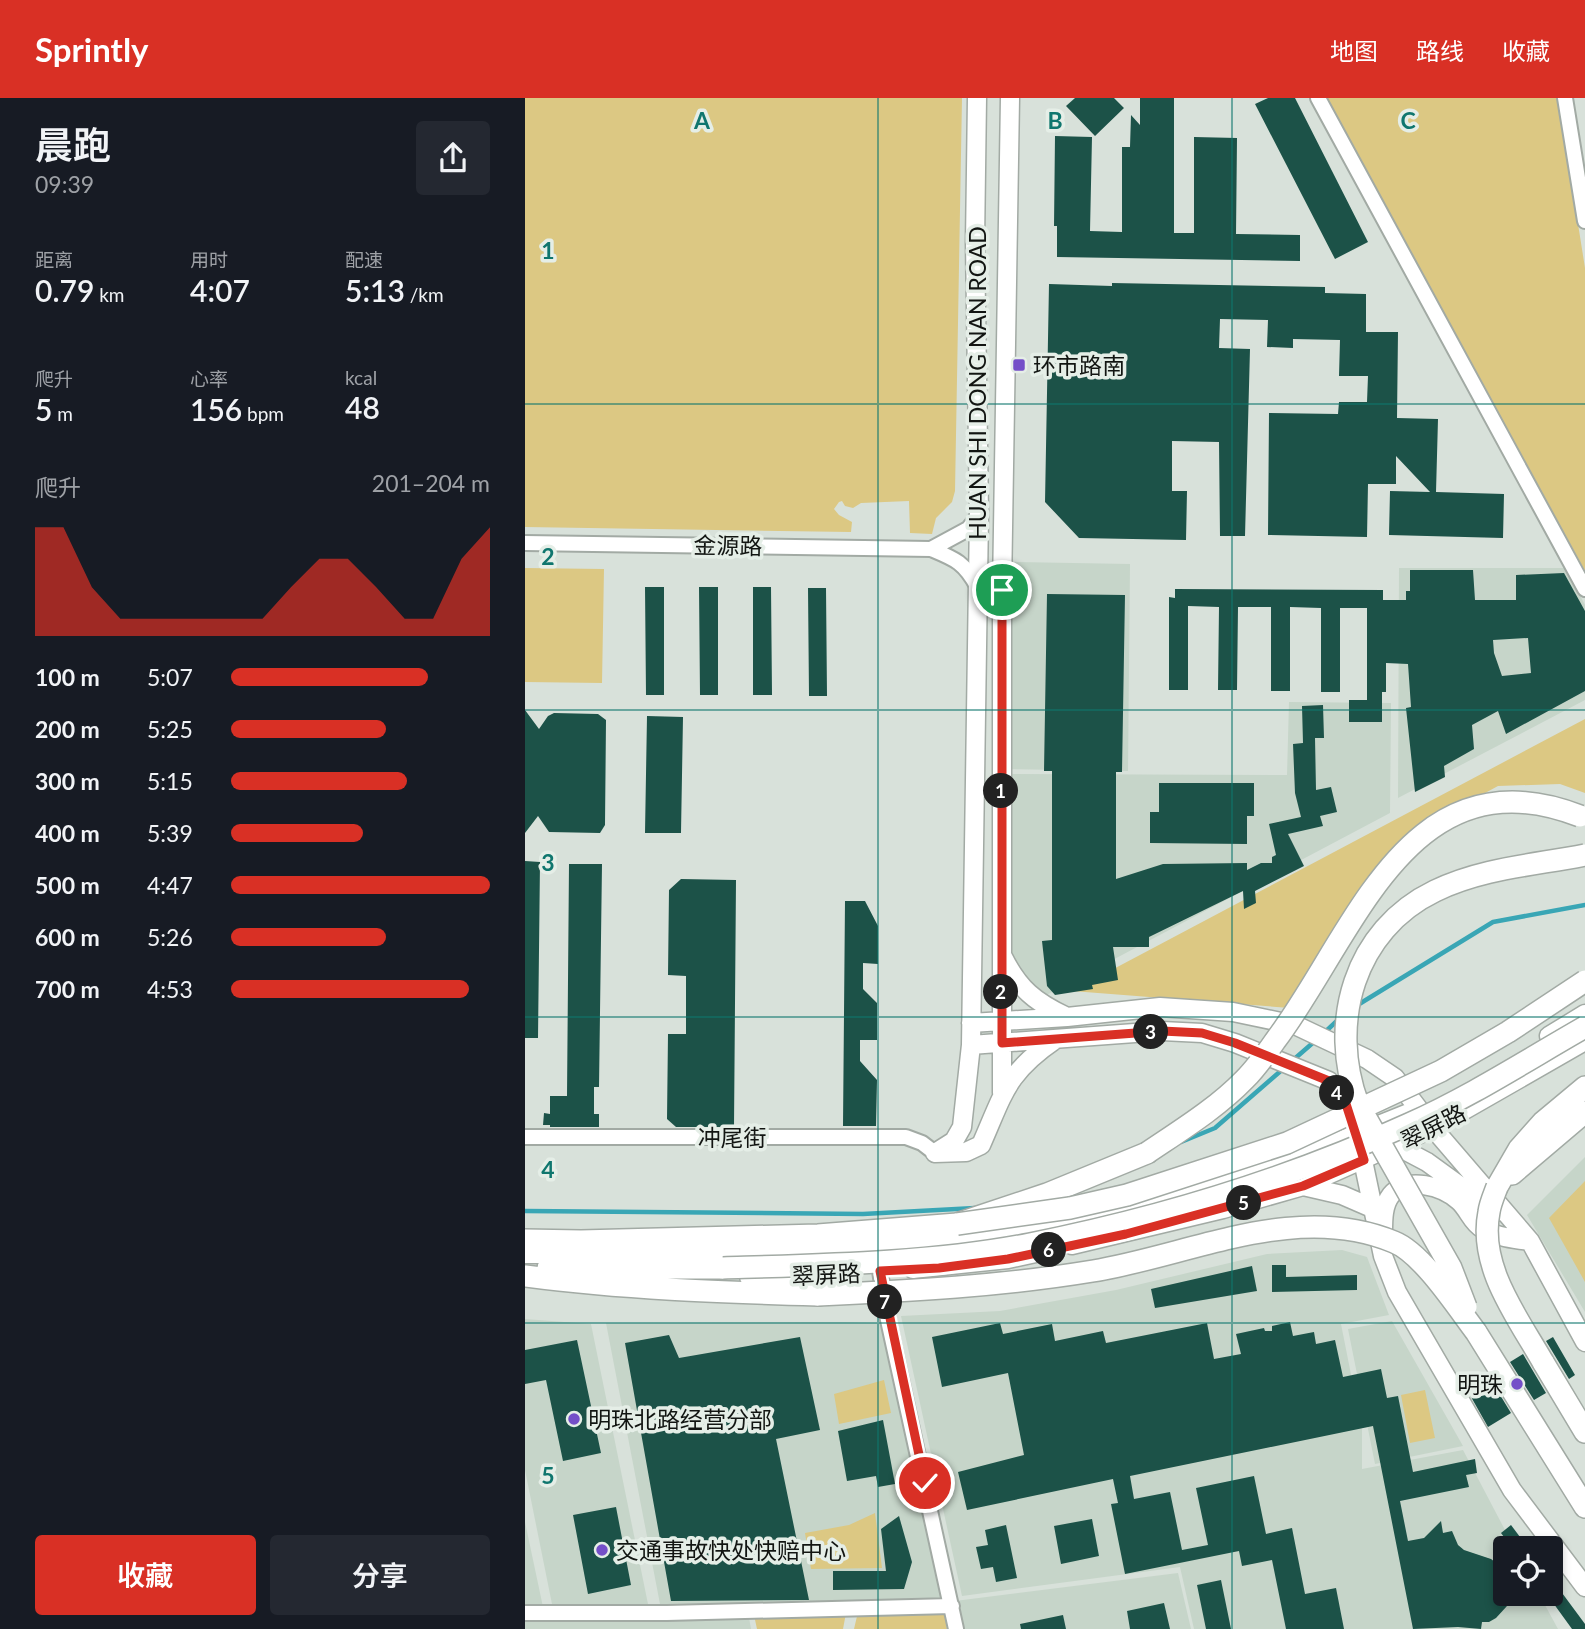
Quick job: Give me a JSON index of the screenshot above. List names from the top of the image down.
{
  "streets": {
    "main road": ["HUAN SHI DONG NAN ROAD", "翠屏路"],
    "street": ["金源路", "冲尾街"]
  },
  "crossings": [
    ["HUAN SHI DONG NAN ROAD", "冲尾街"]
  ],
  "places": {
    "transit": ["环市路南"],
    "other": ["明珠", "明珠北路经营分部", "交通事故快处快赔中心"]
  },
  "page": {
    "header": "Sprintly",
    "nav": ["地图", "路线", "收藏"],
    "heading": ["晨跑", "09:39"],
    "stats": [
      ["距离", "0.79 km"],
      ["用时", "4:07"],
      ["配速", "5:13 /km"],
      ["爬升", "5 m"],
      ["心率", "156 bpm"],
      ["kcal", "48"]
    ],
    "chart": ["爬升", "201–204 m"],
    "list": [
      {
        "name": "100 m",
        "note": "5:07"
      },
      {
        "name": "200 m",
        "note": "5:25"
      },
      {
        "name": "300 m",
        "note": "5:15"
      },
      {
        "name": "400 m",
        "note": "5:39"
      },
      {
        "name": "500 m",
        "note": "4:47"
      },
      {
        "name": "600 m",
        "note": "5:26"
      },
      {
        "name": "700 m",
        "note": "4:53"
      }
    ],
    "pins": [
      "1",
      "2",
      "3",
      "4",
      "5",
      "6",
      "7"
    ],
    "buttons": ["收藏", "分享"]
  },
  "grid": {
    "columns": ["A", "B", "C"],
    "rows": [
      "1",
      "2",
      "3",
      "4",
      "5"
    ]
  }
}
